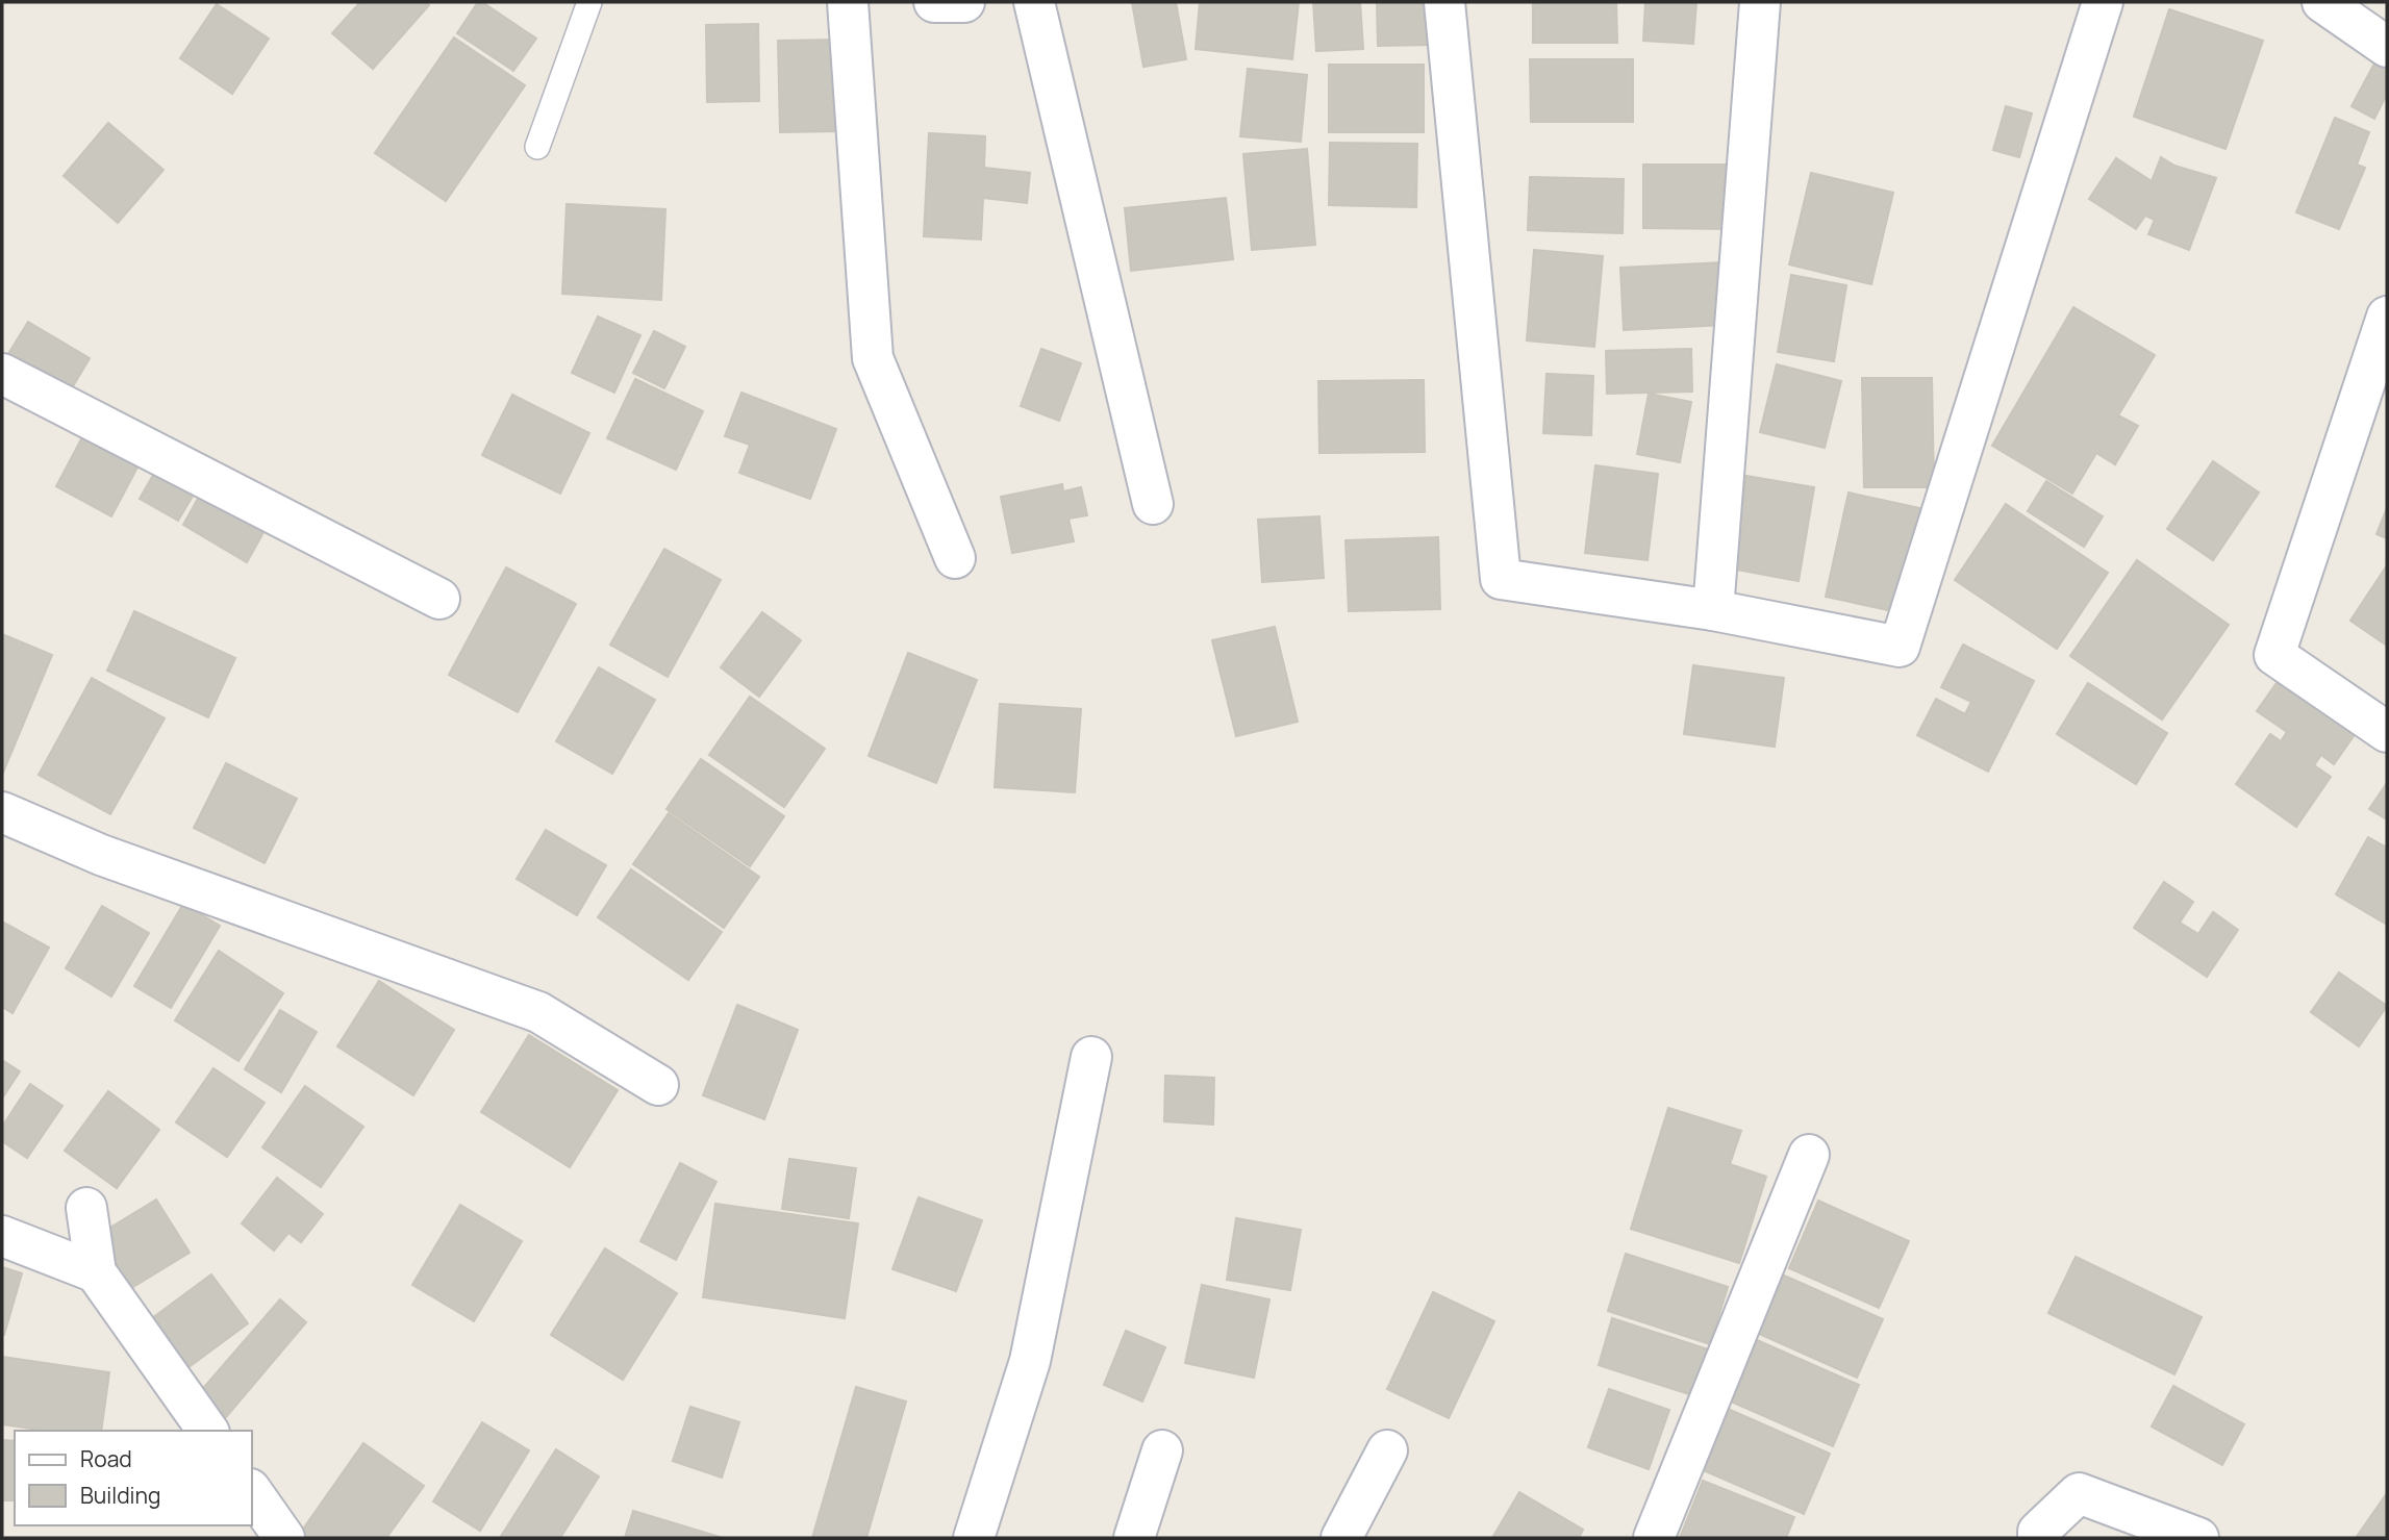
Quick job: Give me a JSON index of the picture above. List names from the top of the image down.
{
  "legend": ["Road", "Building"]
}
